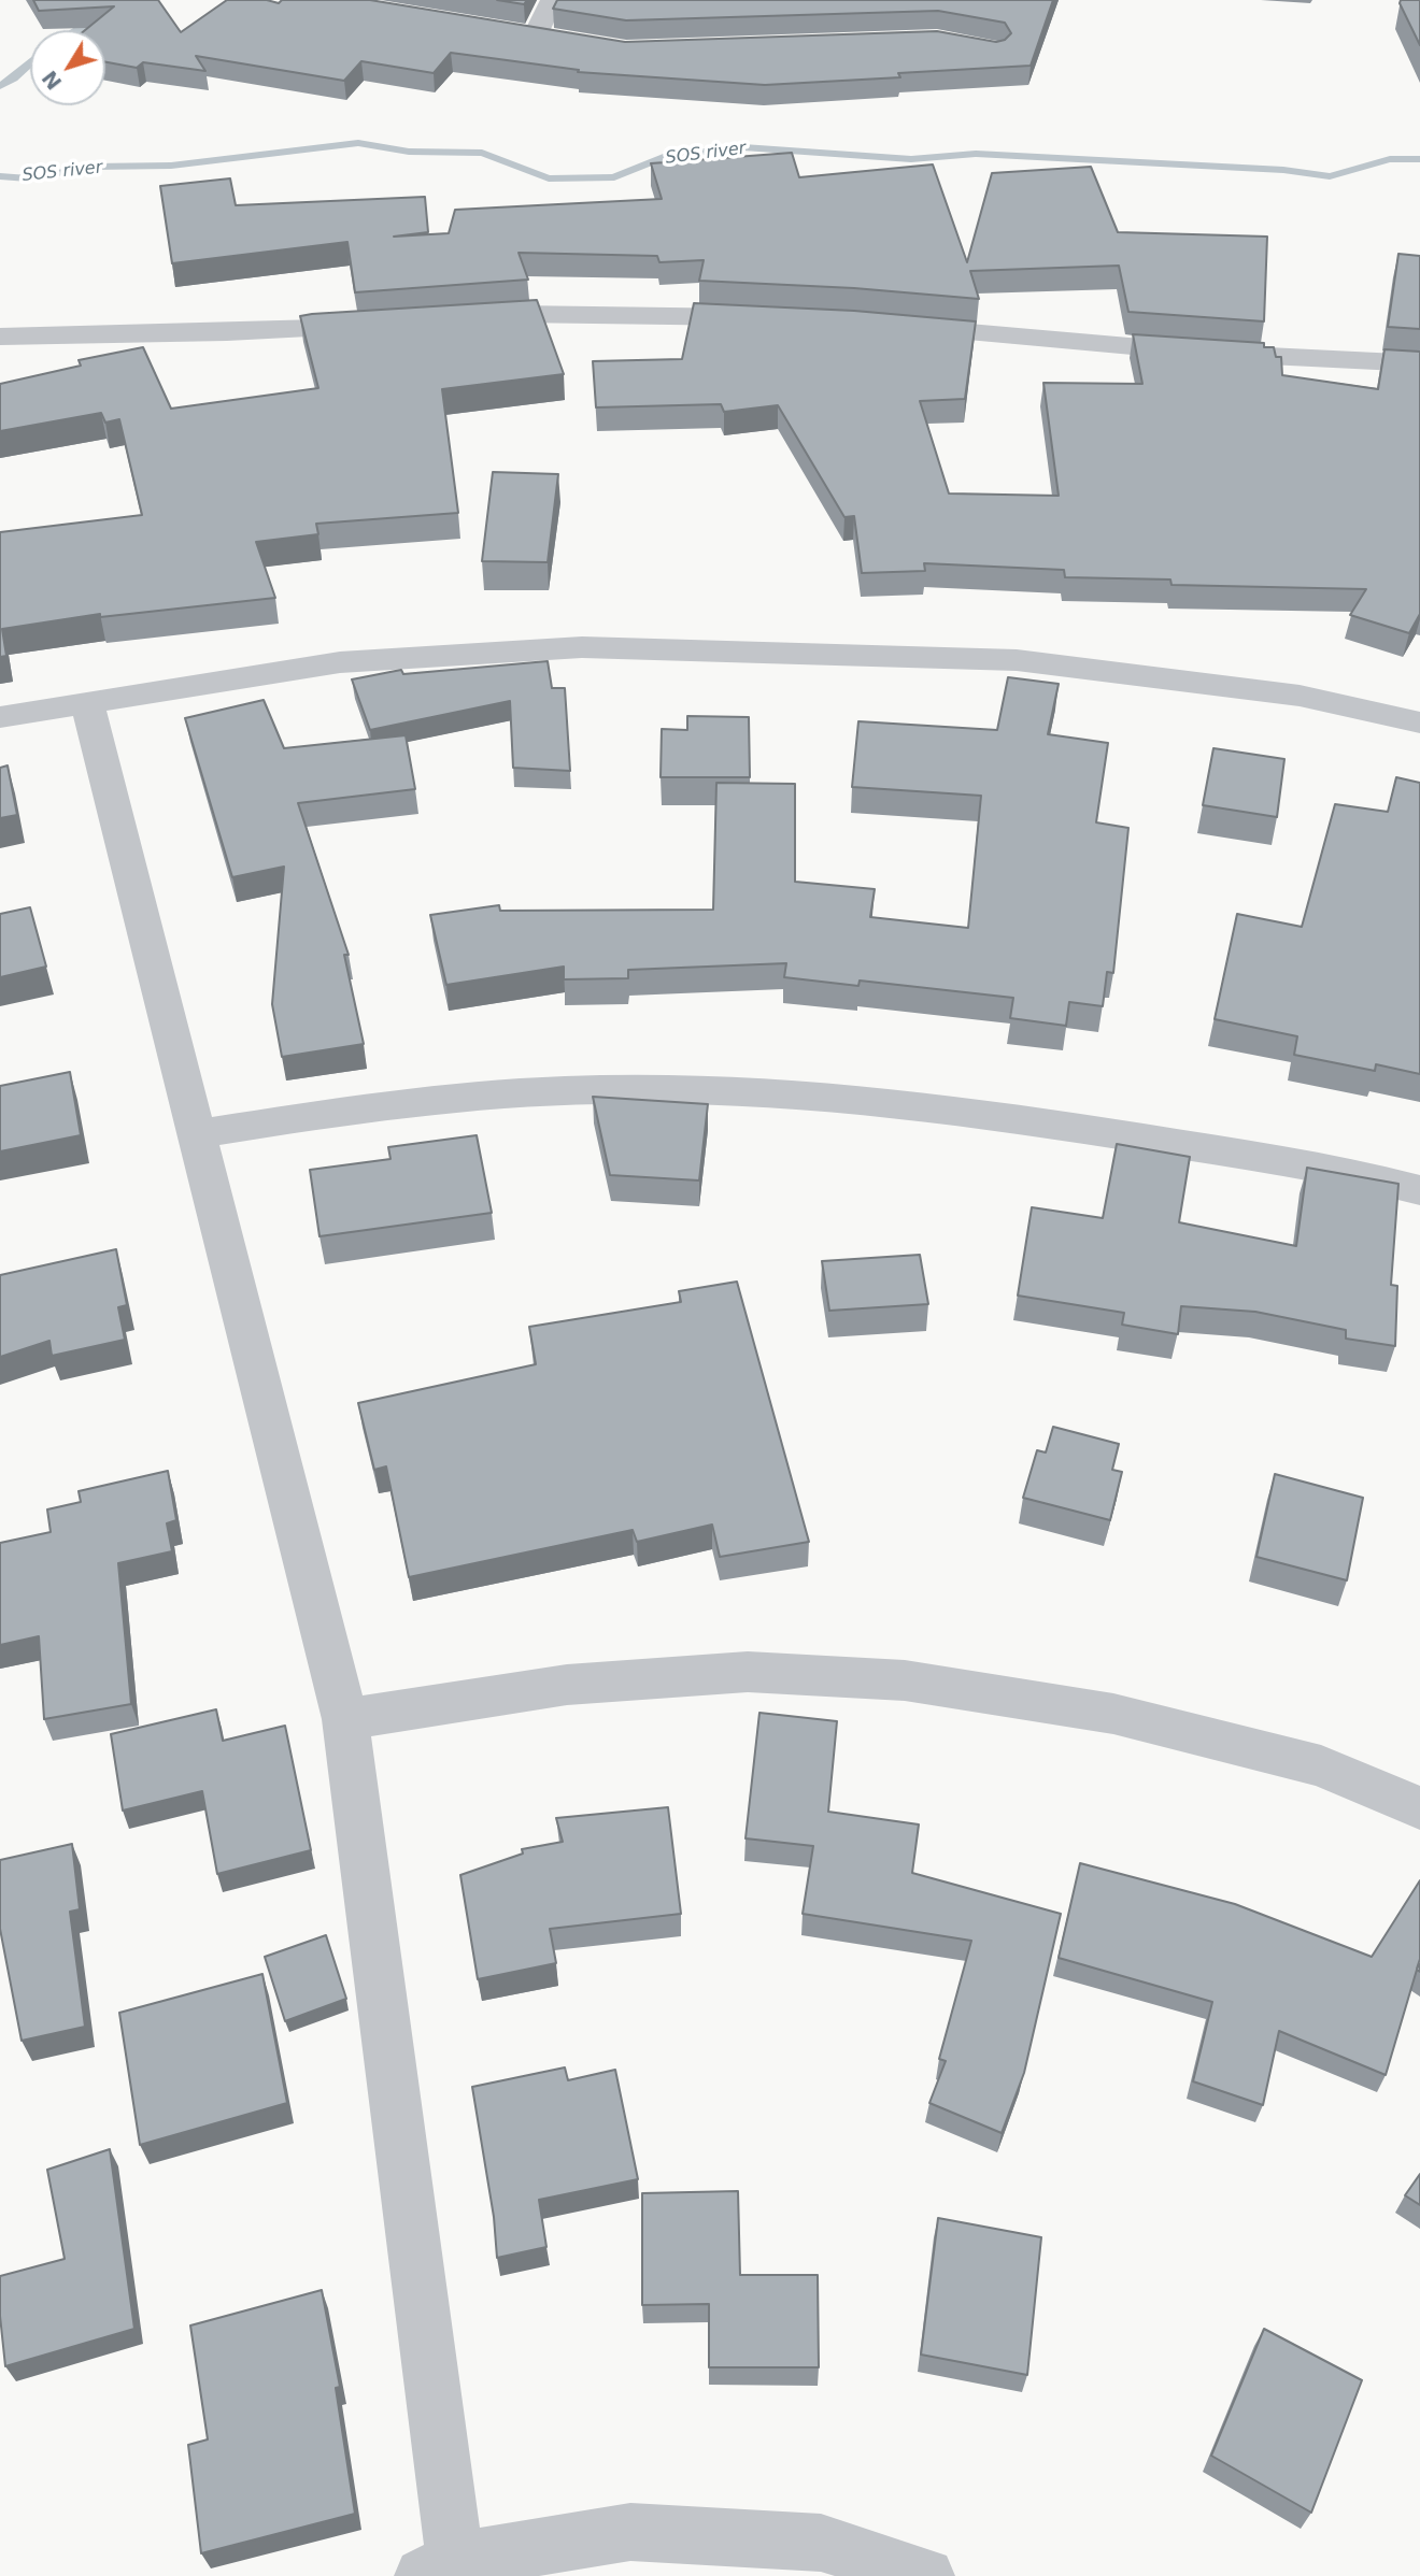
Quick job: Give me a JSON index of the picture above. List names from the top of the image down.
{
  "water": ["SOS river"],
  "north": "bottom left"
}
